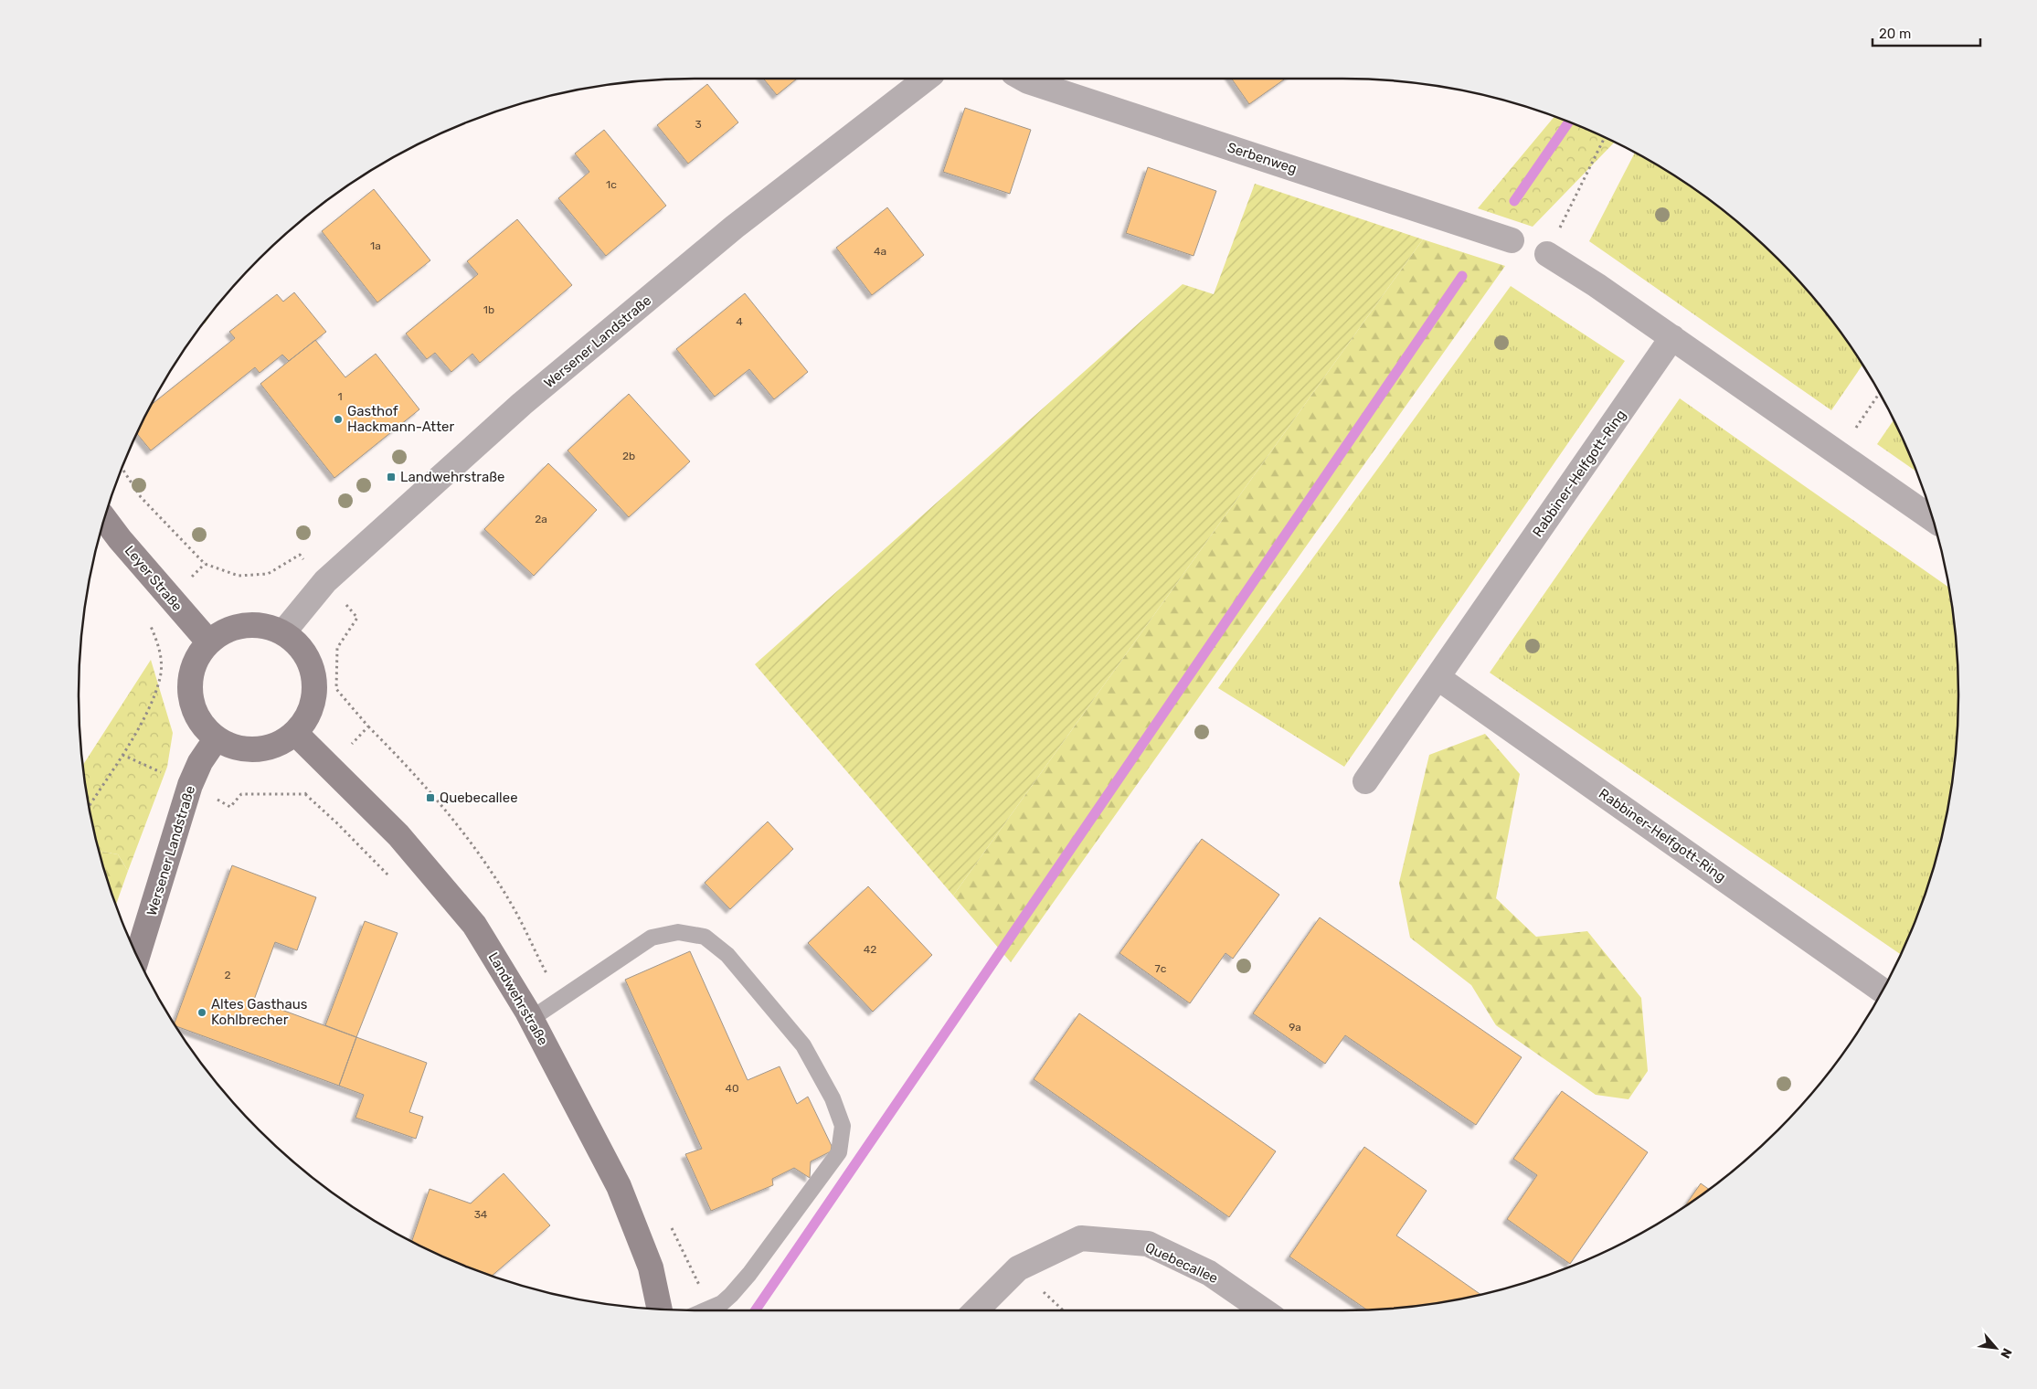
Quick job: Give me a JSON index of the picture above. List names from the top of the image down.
{
  "streets": {
    "street": [
      "Serbenweg",
      "Wersener Landstraße",
      "Rabbiner-Helfgott-Ring",
      "Leyer Straße",
      "Landwehrstraße",
      "Quebecallee"
    ]
  },
  "crossings": [
    ["Wersener Landstraße", "Leyer Straße"],
    ["Wersener Landstraße", "Landwehrstraße"],
    ["Leyer Straße", "Landwehrstraße"]
  ],
  "places": {
    "other": ["Gasthof Hackmann-Atter", "Altes Gasthaus Kohlbrecher"],
    "transit": ["Landwehrstraße", "Quebecallee"]
  },
  "house_numbers": [
    "3",
    "1c",
    "1a",
    "4a",
    "1b",
    "4",
    "1",
    "2b",
    "2a",
    "42",
    "7c",
    "2",
    "9a",
    "40",
    "34"
  ],
  "scale_bar": "20 m",
  "north": "bottom right"
}
